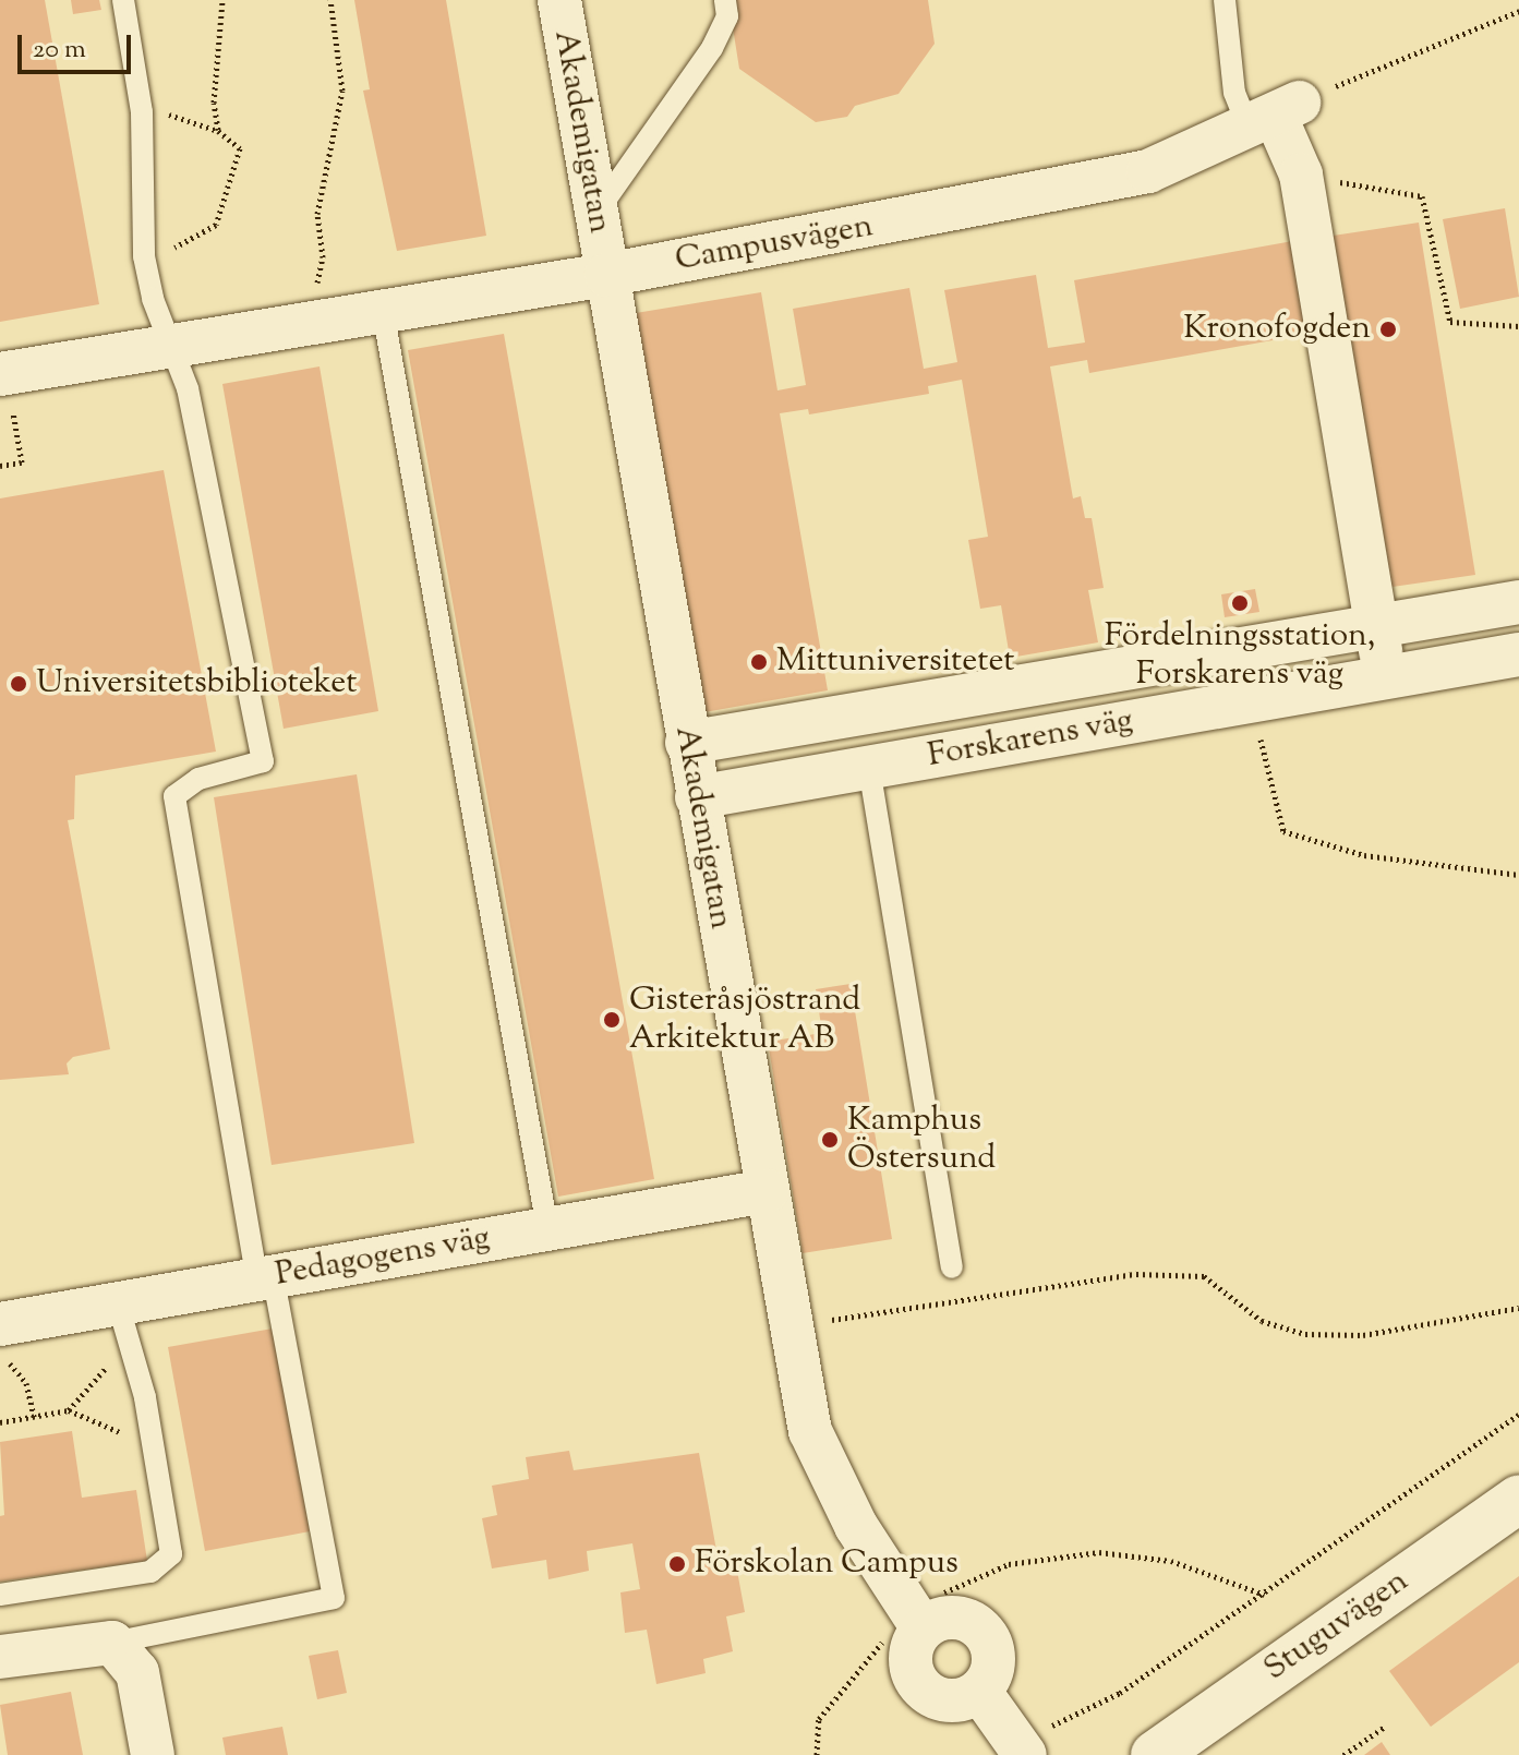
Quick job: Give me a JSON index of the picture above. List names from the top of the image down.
{
  "streets": {
    "main road": ["Stuguvägen"],
    "street": [
      "Akademigatan",
      "Campusvägen",
      "Forskarens väg",
      "Pedagogens väg"
    ]
  },
  "crossings": [
    ["Akademigatan", "Campusvägen"],
    ["Akademigatan", "Forskarens väg"],
    ["Akademigatan", "Pedagogens väg"]
  ],
  "places": [
    "Kronofogden",
    "Fördelningsstation, Forskarens väg",
    "Mittuniversitetet",
    "Universitetsbiblioteket",
    "Gisteråsjöstrand Arkitektur AB",
    "Kamphus Östersund",
    "Förskolan Campus"
  ],
  "scale_bar": "20 m"
}
